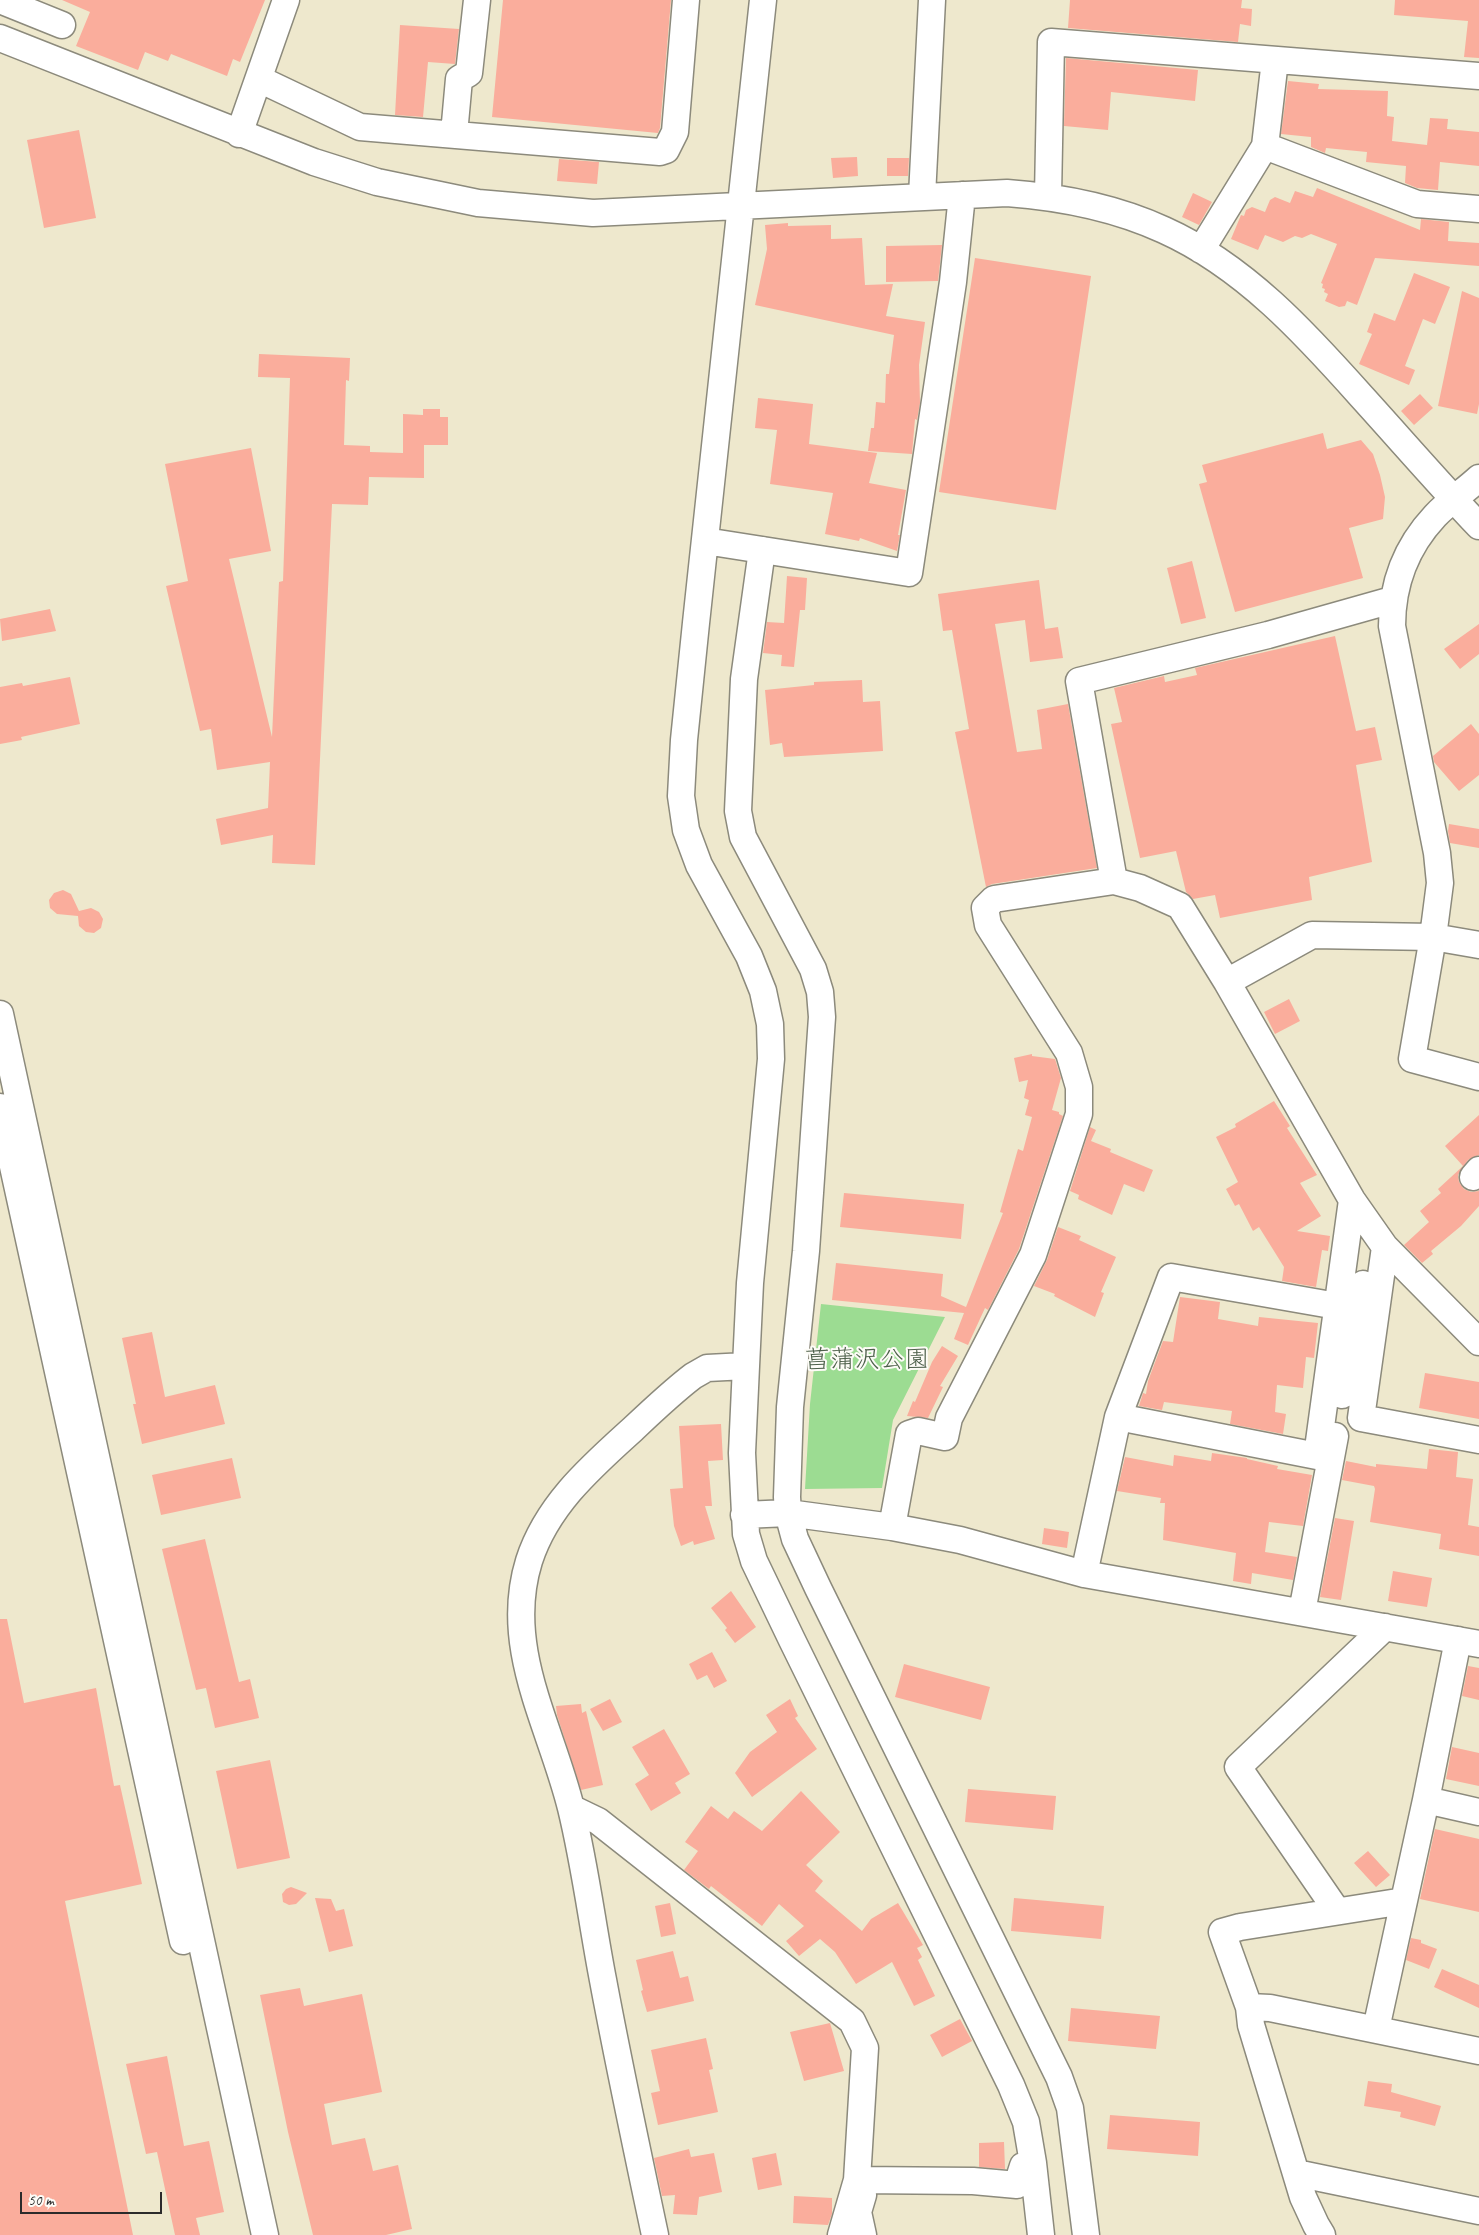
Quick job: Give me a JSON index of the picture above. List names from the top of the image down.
{
  "parks": ["菖蒲沢公園"],
  "scale_bar": "50 m"
}
